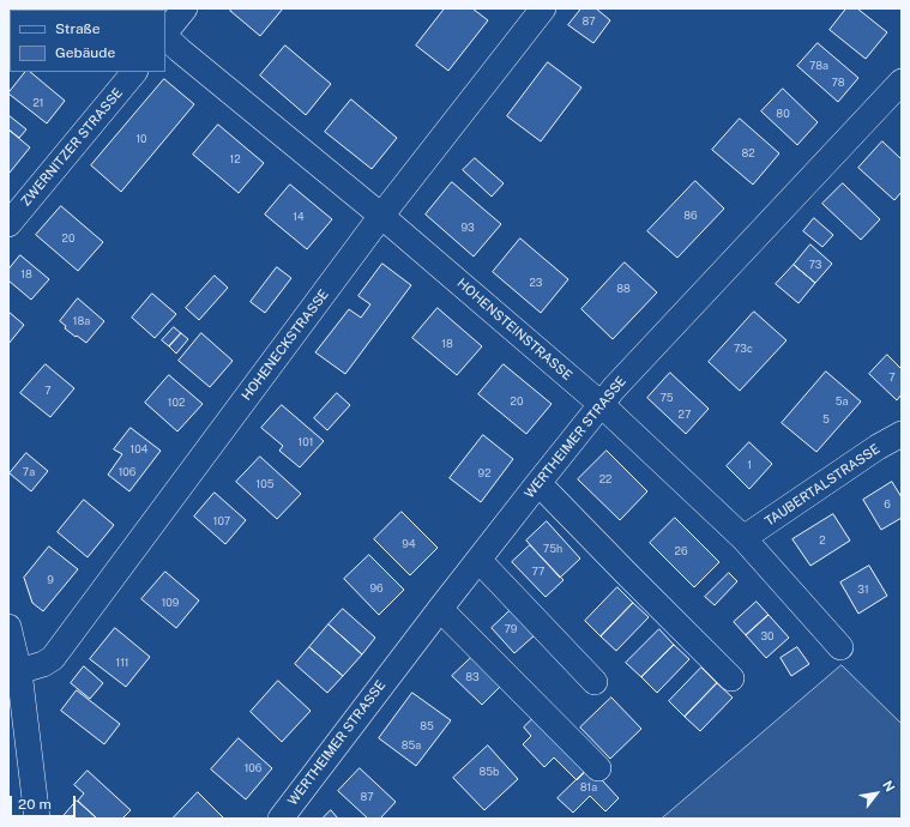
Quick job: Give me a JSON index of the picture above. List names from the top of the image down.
{
  "streets": {
    "street": [
      "ZWERNITZER STRASSE",
      "HOHENSTEINSTRASSE",
      "HOHENECKSTRASSE",
      "WERTHEIMER STRASSE",
      "TAUBERTALSTRASSE"
    ]
  },
  "crossings": [
    ["HOHENSTEINSTRASSE", "HOHENECKSTRASSE"],
    ["HOHENSTEINSTRASSE", "WERTHEIMER STRASSE"],
    ["HOHENSTEINSTRASSE", "TAUBERTALSTRASSE"]
  ],
  "house_numbers": [
    "87",
    "78a",
    "78",
    "21",
    "80",
    "10",
    "82",
    "12",
    "86",
    "14",
    "93",
    "20",
    "73",
    "18",
    "23",
    "88",
    "18a",
    "18",
    "73c",
    "7",
    "7",
    "75",
    "20",
    "5a",
    "102",
    "27",
    "5",
    "101",
    "104",
    "1",
    "7a",
    "106",
    "92",
    "22",
    "105",
    "6",
    "107",
    "2",
    "94",
    "75h",
    "26",
    "77",
    "9",
    "96",
    "31",
    "109",
    "79",
    "30",
    "111",
    "83",
    "85",
    "85a",
    "106",
    "85b",
    "81a",
    "87"
  ],
  "legend": ["Straße", "Gebäude"],
  "scale_bar": "20 m",
  "north": "top right"
}
